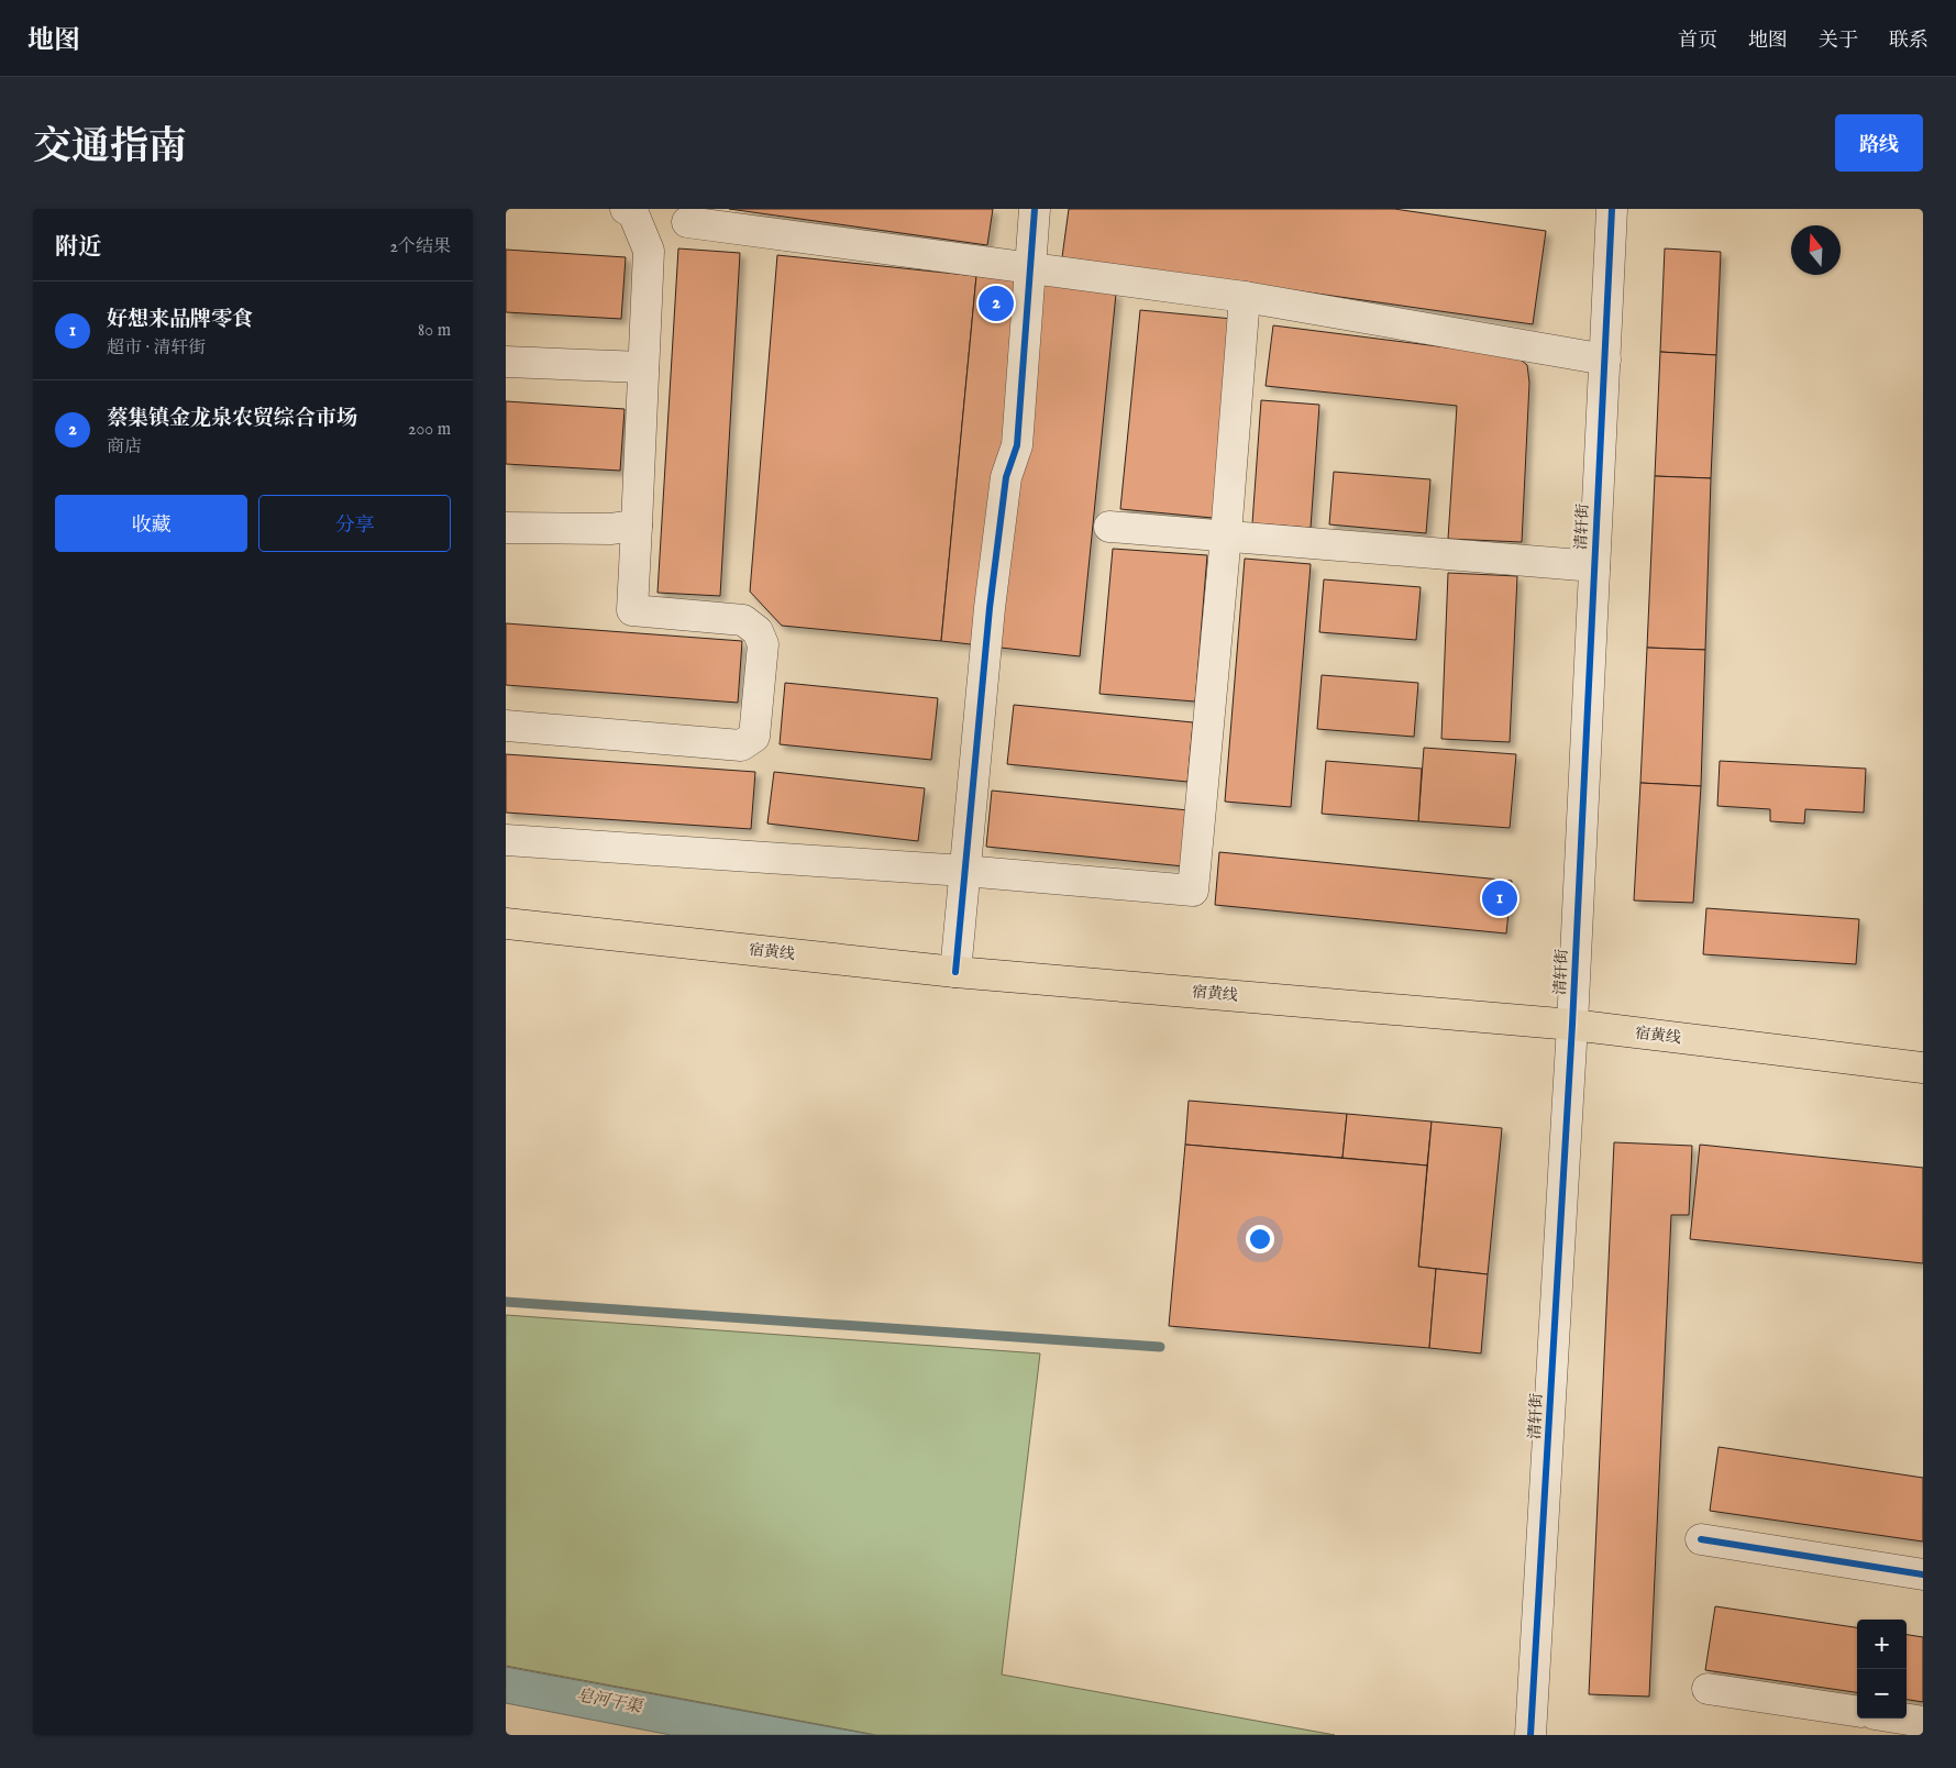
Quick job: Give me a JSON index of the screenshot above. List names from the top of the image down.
{
  "streets": {
    "main road": ["宿黄线"],
    "street": ["清轩街"]
  },
  "crossings": [
    ["清轩街", "宿黄线"]
  ],
  "water": ["皂河干渠"],
  "north": "top",
  "page": {
    "header": "地图",
    "nav": [
      "首页",
      "地图",
      "关于",
      "联系"
    ],
    "title": "交通指南",
    "buttons": [
      "路线",
      ["收藏", "分享"]
    ],
    "heading": ["附近", "2个结果"],
    "list": [
      {
        "mark": "1",
        "name": "好想来品牌零食",
        "note": "超市 · 清轩街",
        "value": "80 m"
      },
      {
        "mark": "2",
        "name": "蔡集镇金龙泉农贸综合市场",
        "note": "商店",
        "value": "200 m"
      }
    ],
    "pins": ["2", "1"],
    "map_buttons": ["+", "−"]
  }
}
